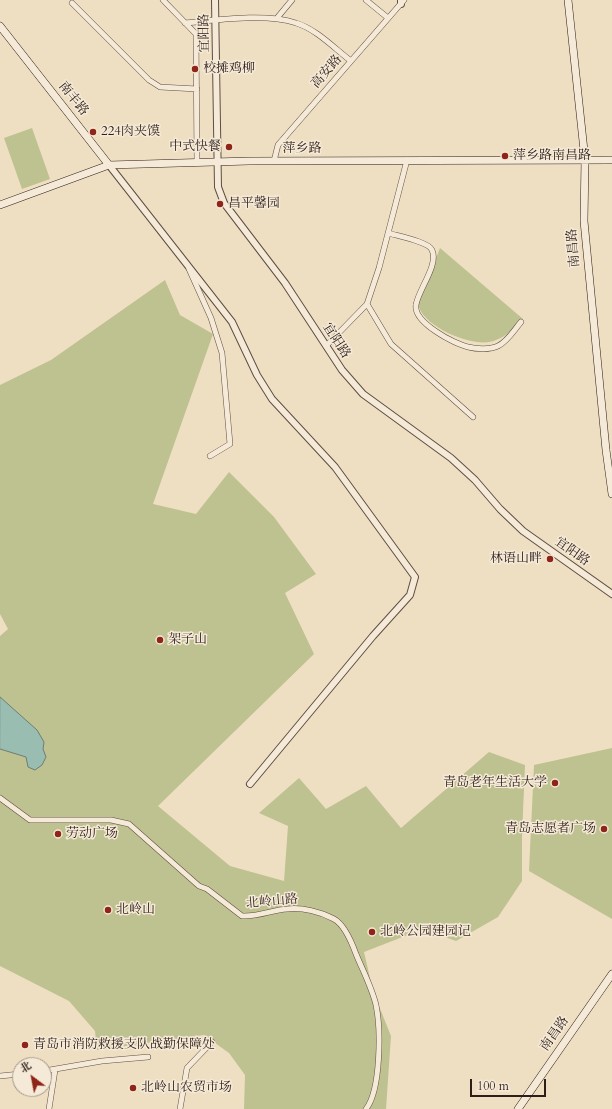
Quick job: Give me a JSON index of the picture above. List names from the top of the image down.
{
  "streets": {
    "main road": ["南丰路", "萍乡路", "南昌路"],
    "street": ["宜阳路", "高安路", "北岭山路"]
  },
  "crossings": [
    ["宜阳路", "萍乡路"],
    ["高安路", "萍乡路"],
    ["南丰路", "萍乡路"],
    ["萍乡路", "南昌路"]
  ],
  "places": [
    "校摊鸡柳",
    "224肉夹馍",
    "中式快餐",
    "萍乡路南昌路",
    "昌平馨园",
    "林语山畔",
    "架子山",
    "青岛老年生活大学",
    "青岛志愿者广场",
    "劳动广场",
    "北岭山",
    "北岭公园建园记",
    "青岛市消防救援支队战勤保障处",
    "北岭山农贸市场"
  ],
  "scale_bar": "100 m",
  "north": "top left"
}
